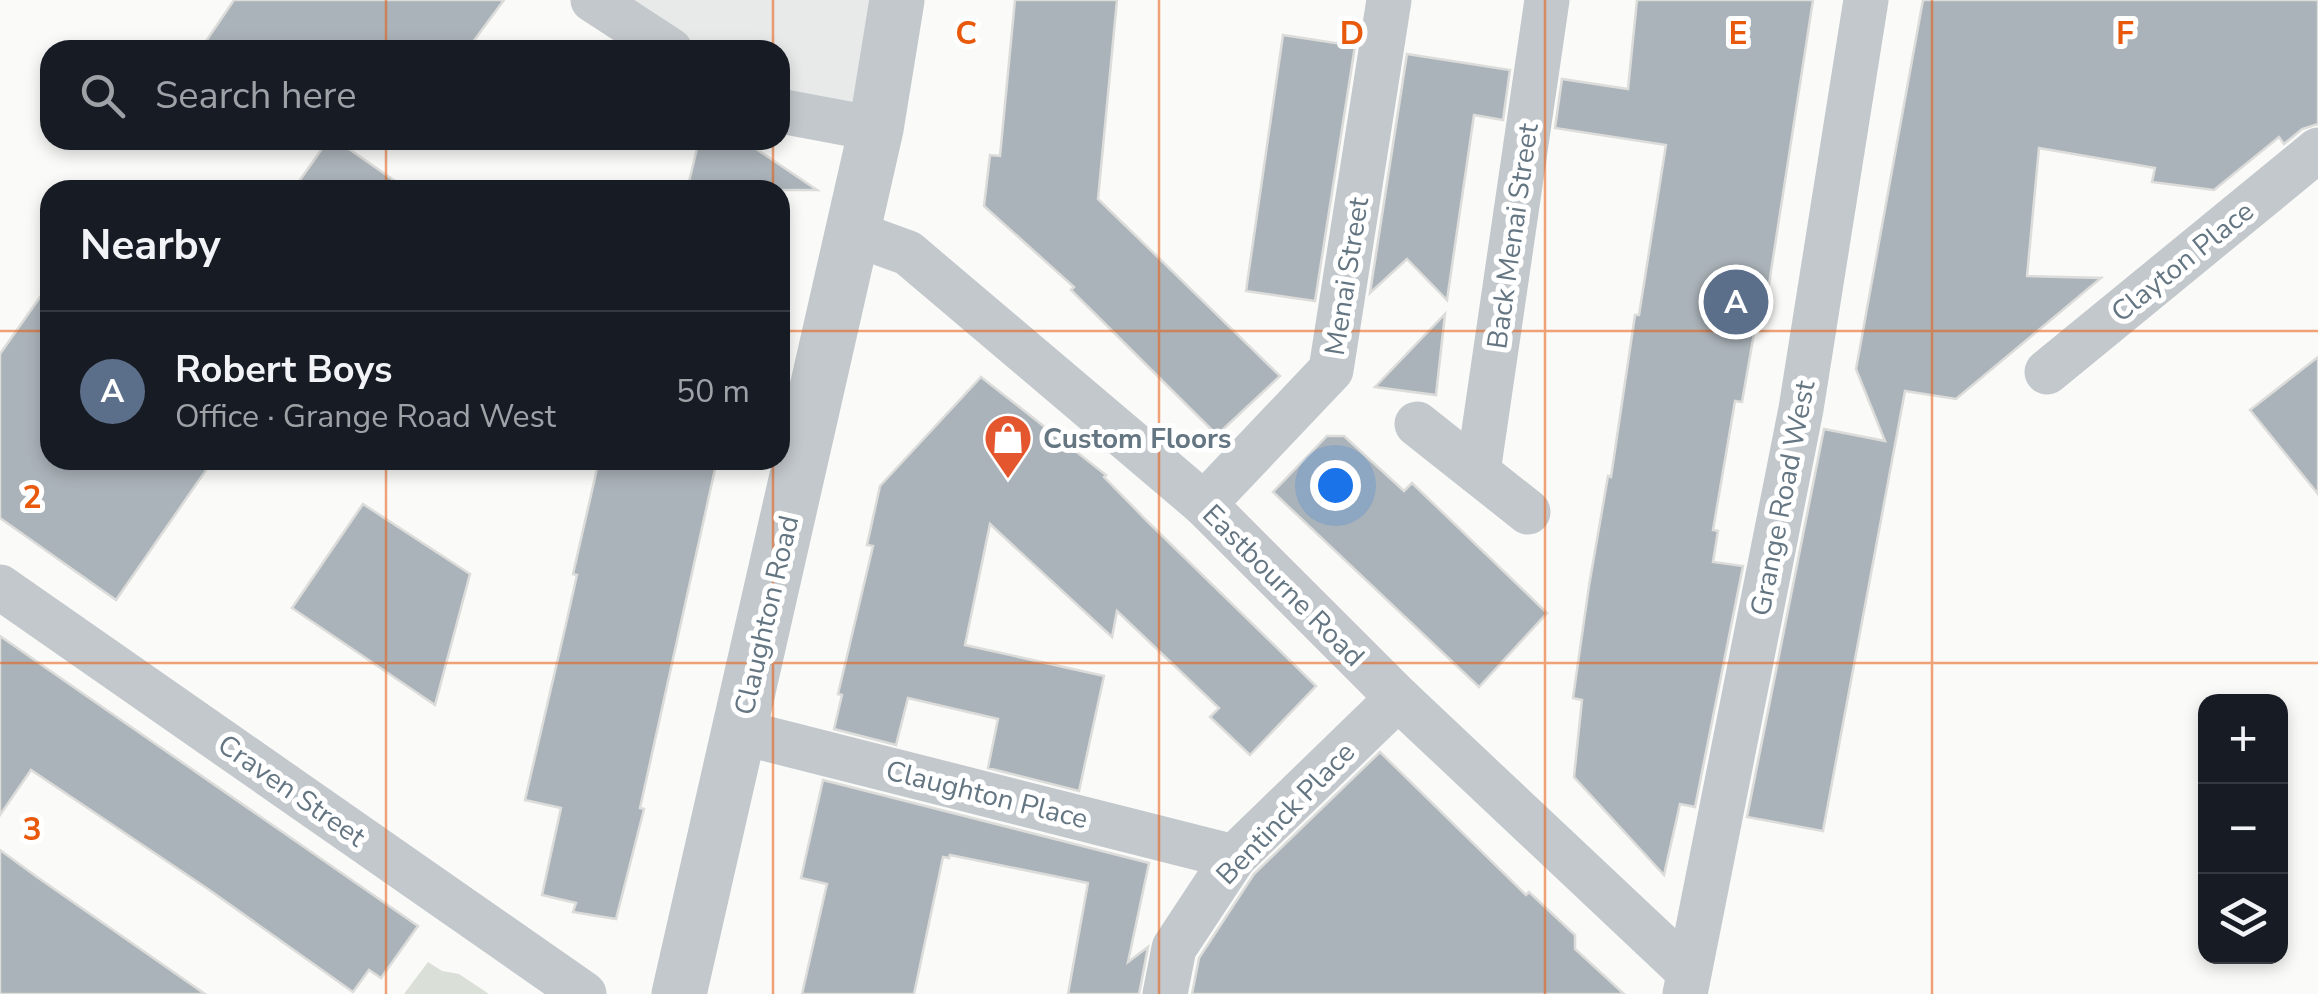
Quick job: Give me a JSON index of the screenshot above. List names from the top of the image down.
{
  "streets": {
    "street": [
      "Back Menai Street",
      "Clayton Place",
      "Menai Street",
      "Grange Road West",
      "Eastbourne Road",
      "Claughton Road",
      "Craven Street",
      "Claughton Place",
      "Bentinck Place"
    ]
  },
  "crossings": [
    ["Menai Street", "Eastbourne Road"],
    ["Grange Road West", "Eastbourne Road"],
    ["Eastbourne Road", "Claughton Road"],
    ["Eastbourne Road", "Bentinck Place"],
    ["Claughton Road", "Claughton Place"],
    ["Claughton Place", "Bentinck Place"]
  ],
  "places": {
    "shop": ["Custom Floors"]
  },
  "page": {
    "search": "Search here",
    "heading": "Nearby",
    "pins": "A",
    "list": [
      {
        "mark": "A",
        "name": "Robert Boys",
        "note": "Office · Grange Road West",
        "value": "50 m"
      }
    ],
    "map_buttons": ["+", "−"]
  },
  "grid": {
    "columns": [
      "C",
      "D",
      "E",
      "F"
    ],
    "rows": ["2", "3"]
  }
}
